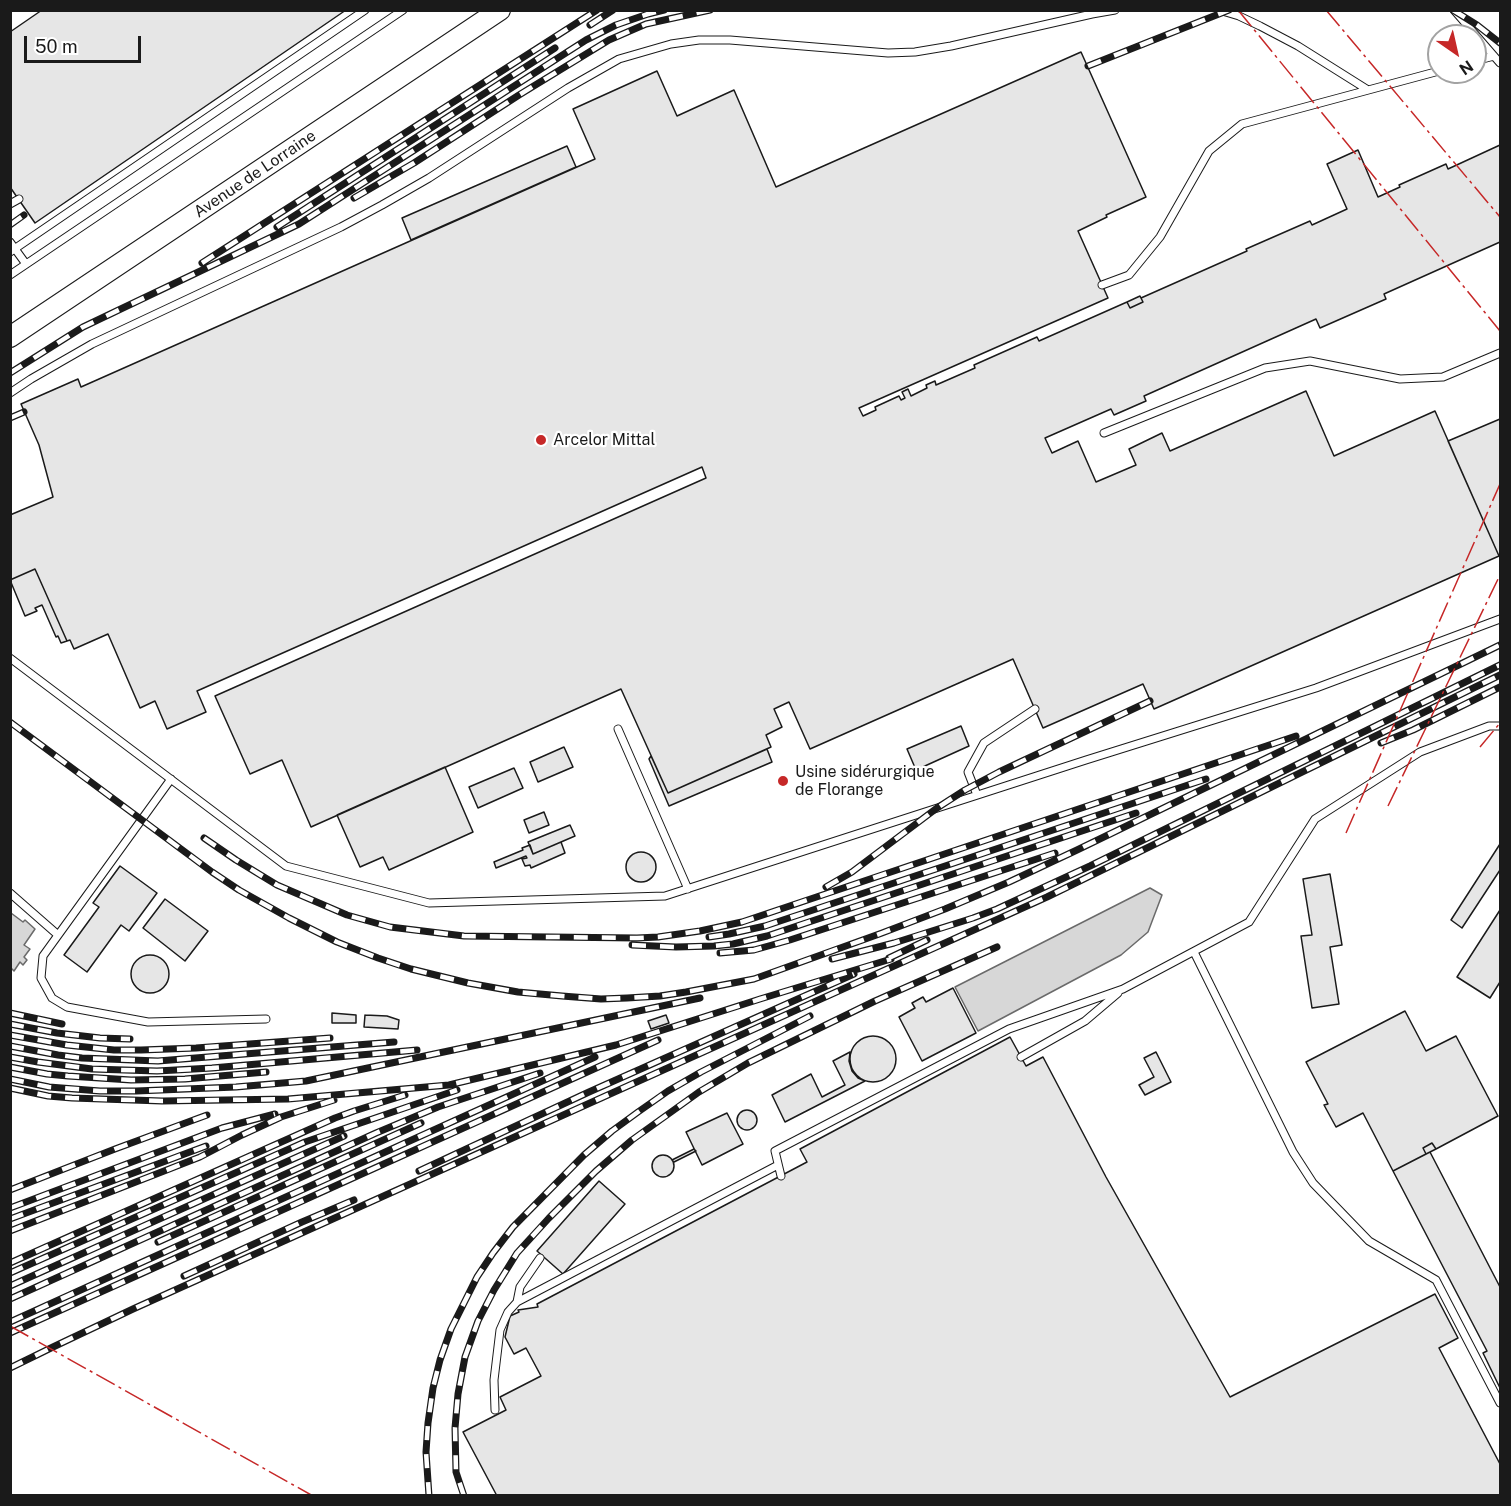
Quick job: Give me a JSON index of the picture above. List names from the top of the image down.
{
  "streets": {
    "main road": ["Avenue de Lorraine"]
  },
  "places": ["Arcelor Mittal", "Usine sidérurgique de Florange"],
  "scale_bar": "50 m",
  "north": "bottom right"
}
